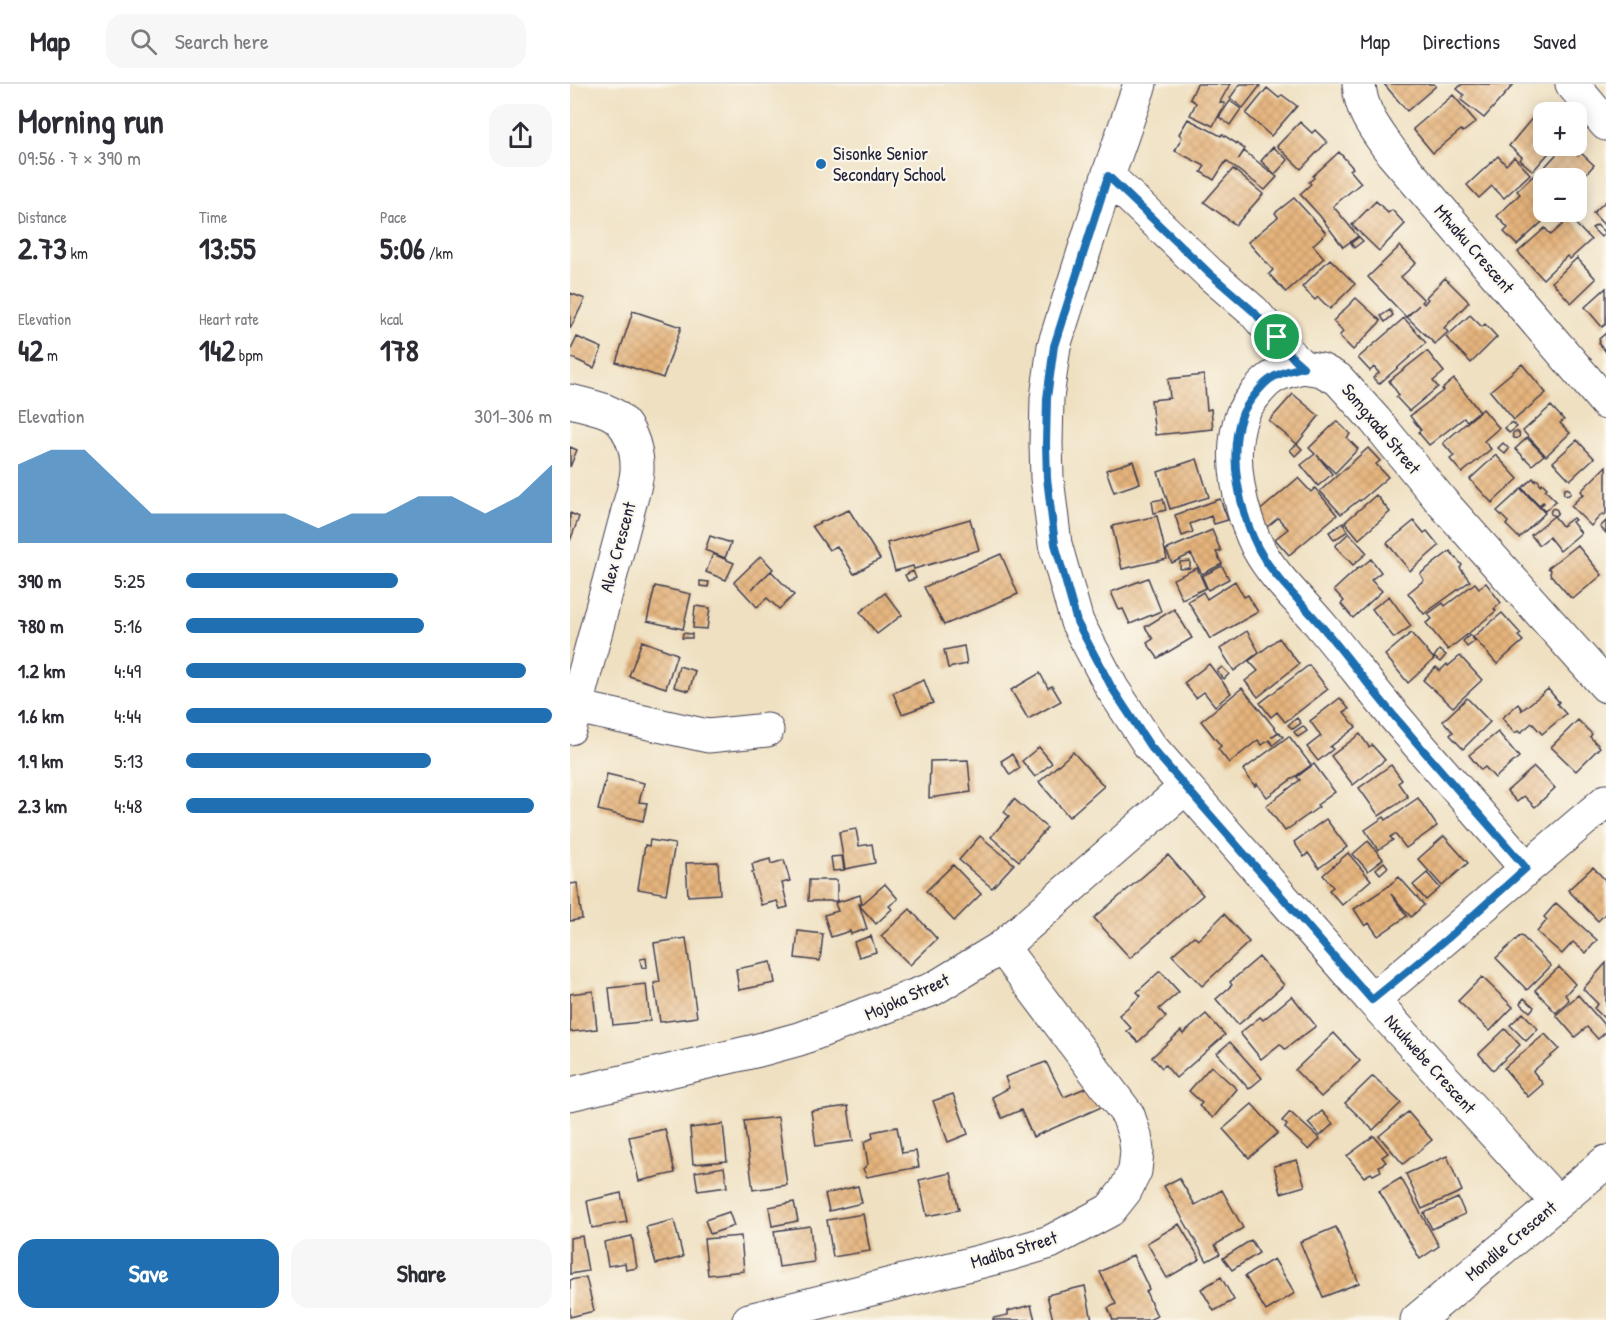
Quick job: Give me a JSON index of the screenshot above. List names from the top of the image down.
{
  "streets": {
    "street": [
      "Mtwaku Crescent",
      "Somgxada Street",
      "Alex Crescent",
      "Mojoka Street",
      "Nxukwebe Crescent",
      "Mondile Crescent",
      "Madiba Street"
    ]
  },
  "crossings": [
    ["Mojoka Street", "Nxukwebe Crescent"],
    ["Mojoka Street", "Madiba Street"],
    ["Nxukwebe Crescent", "Mondile Crescent"]
  ],
  "places": ["Sisonke Senior Secondary School"],
  "page": {
    "header": "Map",
    "search": "Search here",
    "nav": ["Map", "Directions", "Saved"],
    "heading": ["Morning run", "09:56 · 7 × 390 m"],
    "map_buttons": ["+", "−"],
    "stats": [
      ["Distance", "2.73 km"],
      ["Time", "13:55"],
      ["Pace", "5:06 /km"],
      ["Elevation", "42 m"],
      ["Heart rate", "142 bpm"],
      ["kcal", "178"]
    ],
    "chart": ["Elevation", "301–306 m"],
    "list": [
      {
        "name": "390 m",
        "note": "5:25"
      },
      {
        "name": "780 m",
        "note": "5:16"
      },
      {
        "name": "1.2 km",
        "note": "4:49"
      },
      {
        "name": "1.6 km",
        "note": "4:44"
      },
      {
        "name": "1.9 km",
        "note": "5:13"
      },
      {
        "name": "2.3 km",
        "note": "4:48"
      }
    ],
    "buttons": ["Save", "Share"]
  }
}
